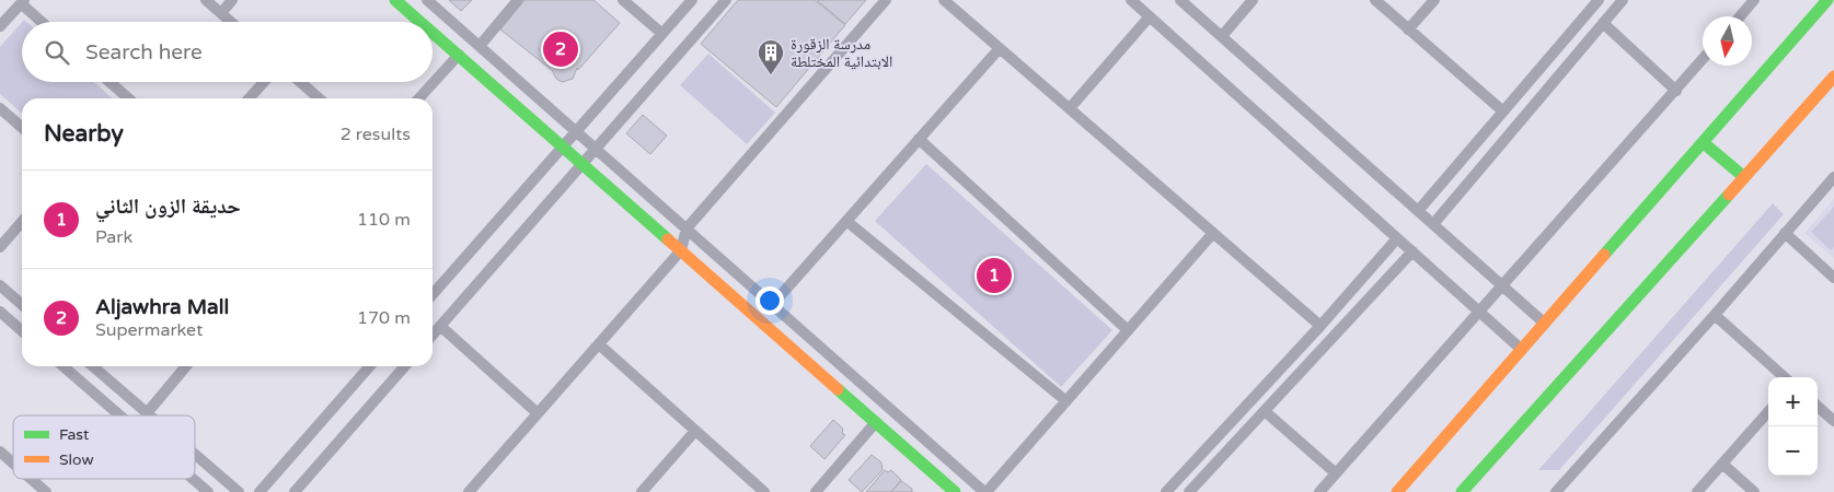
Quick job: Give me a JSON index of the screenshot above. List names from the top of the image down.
{
  "places": {
    "building": ["مدرسة الزقورة الابتدائية المختلطة"]
  },
  "legend": ["Fast", "Slow"],
  "north": "bottom",
  "page": {
    "search": "Search here",
    "pins": ["2", "1"],
    "heading": ["Nearby", "2 results"],
    "list": [
      {
        "mark": "1",
        "name": "حديقة الزون الثاني",
        "note": "Park",
        "value": "110 m"
      },
      {
        "mark": "2",
        "name": "Aljawhra Mall",
        "note": "Supermarket",
        "value": "170 m"
      }
    ],
    "map_buttons": ["+", "−"]
  }
}
